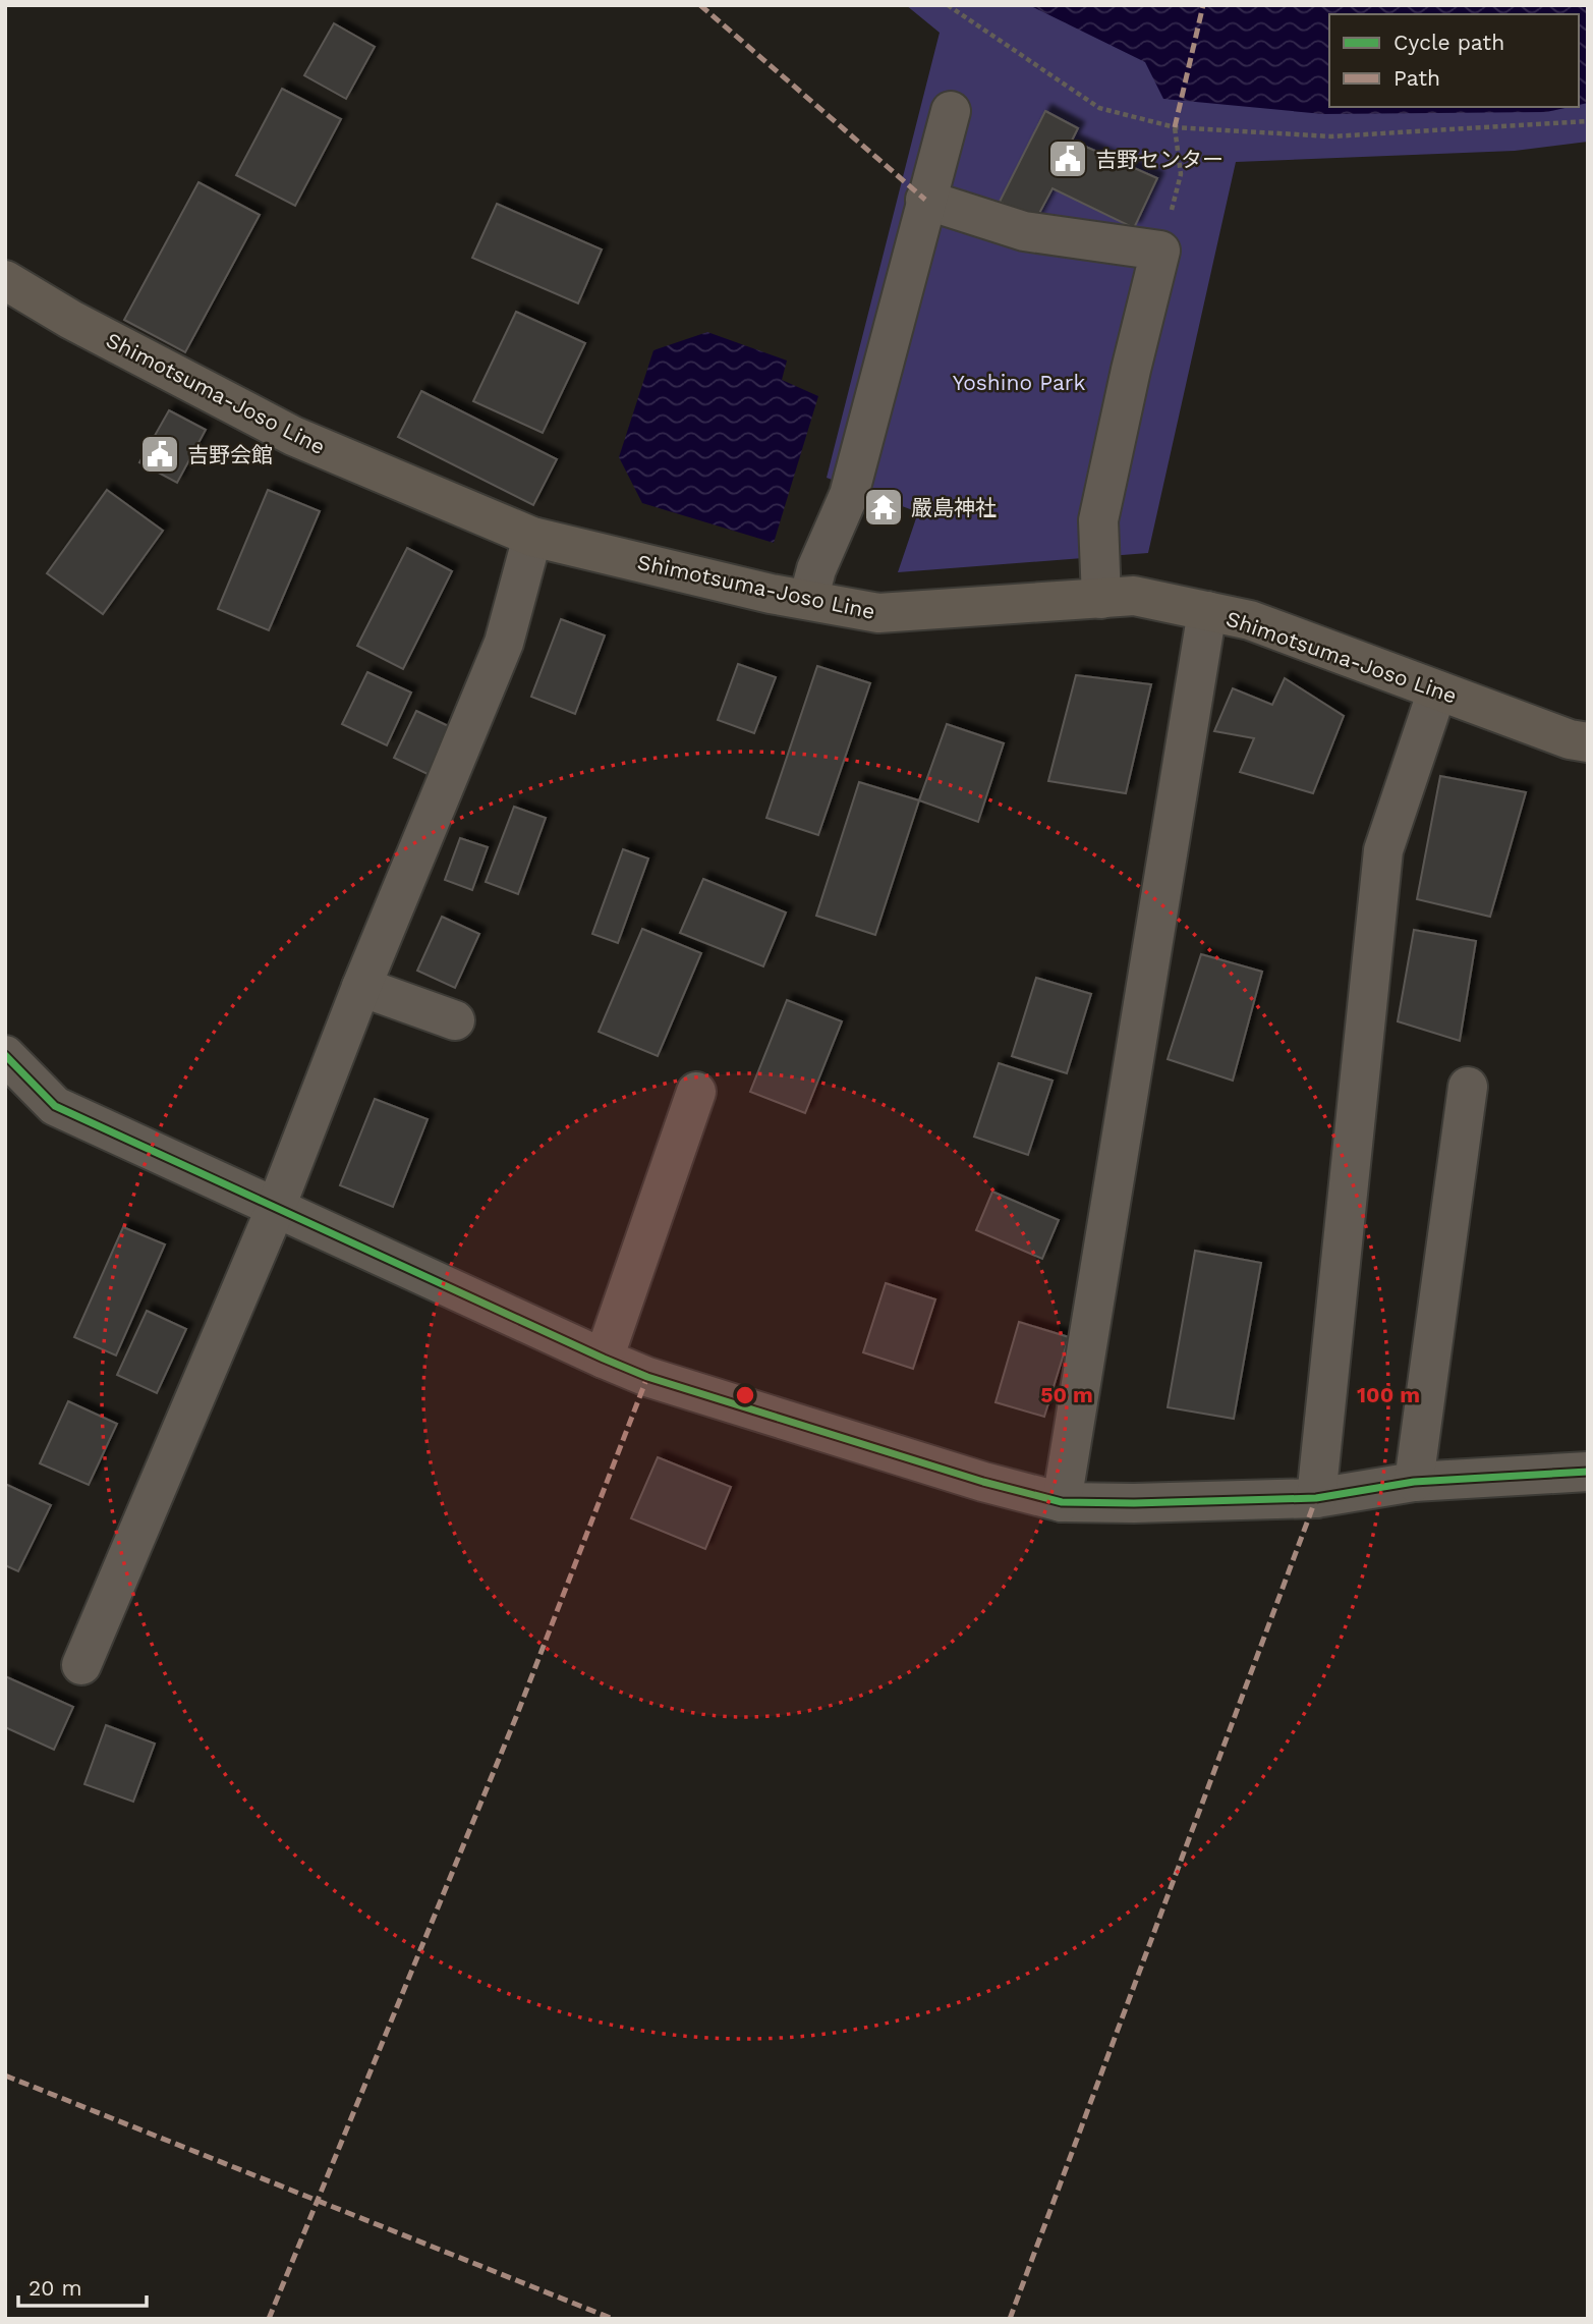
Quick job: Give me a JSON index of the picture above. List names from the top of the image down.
{
  "streets": {
    "main road": ["Shimotsuma-Joso Line"]
  },
  "parks": ["Yoshino Park"],
  "places": {
    "public building": ["吉野センター", "吉野会館"],
    "temple": ["嚴島神社"]
  },
  "legend": ["Cycle path", "Path"],
  "scale_bar": "20 m",
  "rings": ["50 m", "100 m"]
}
